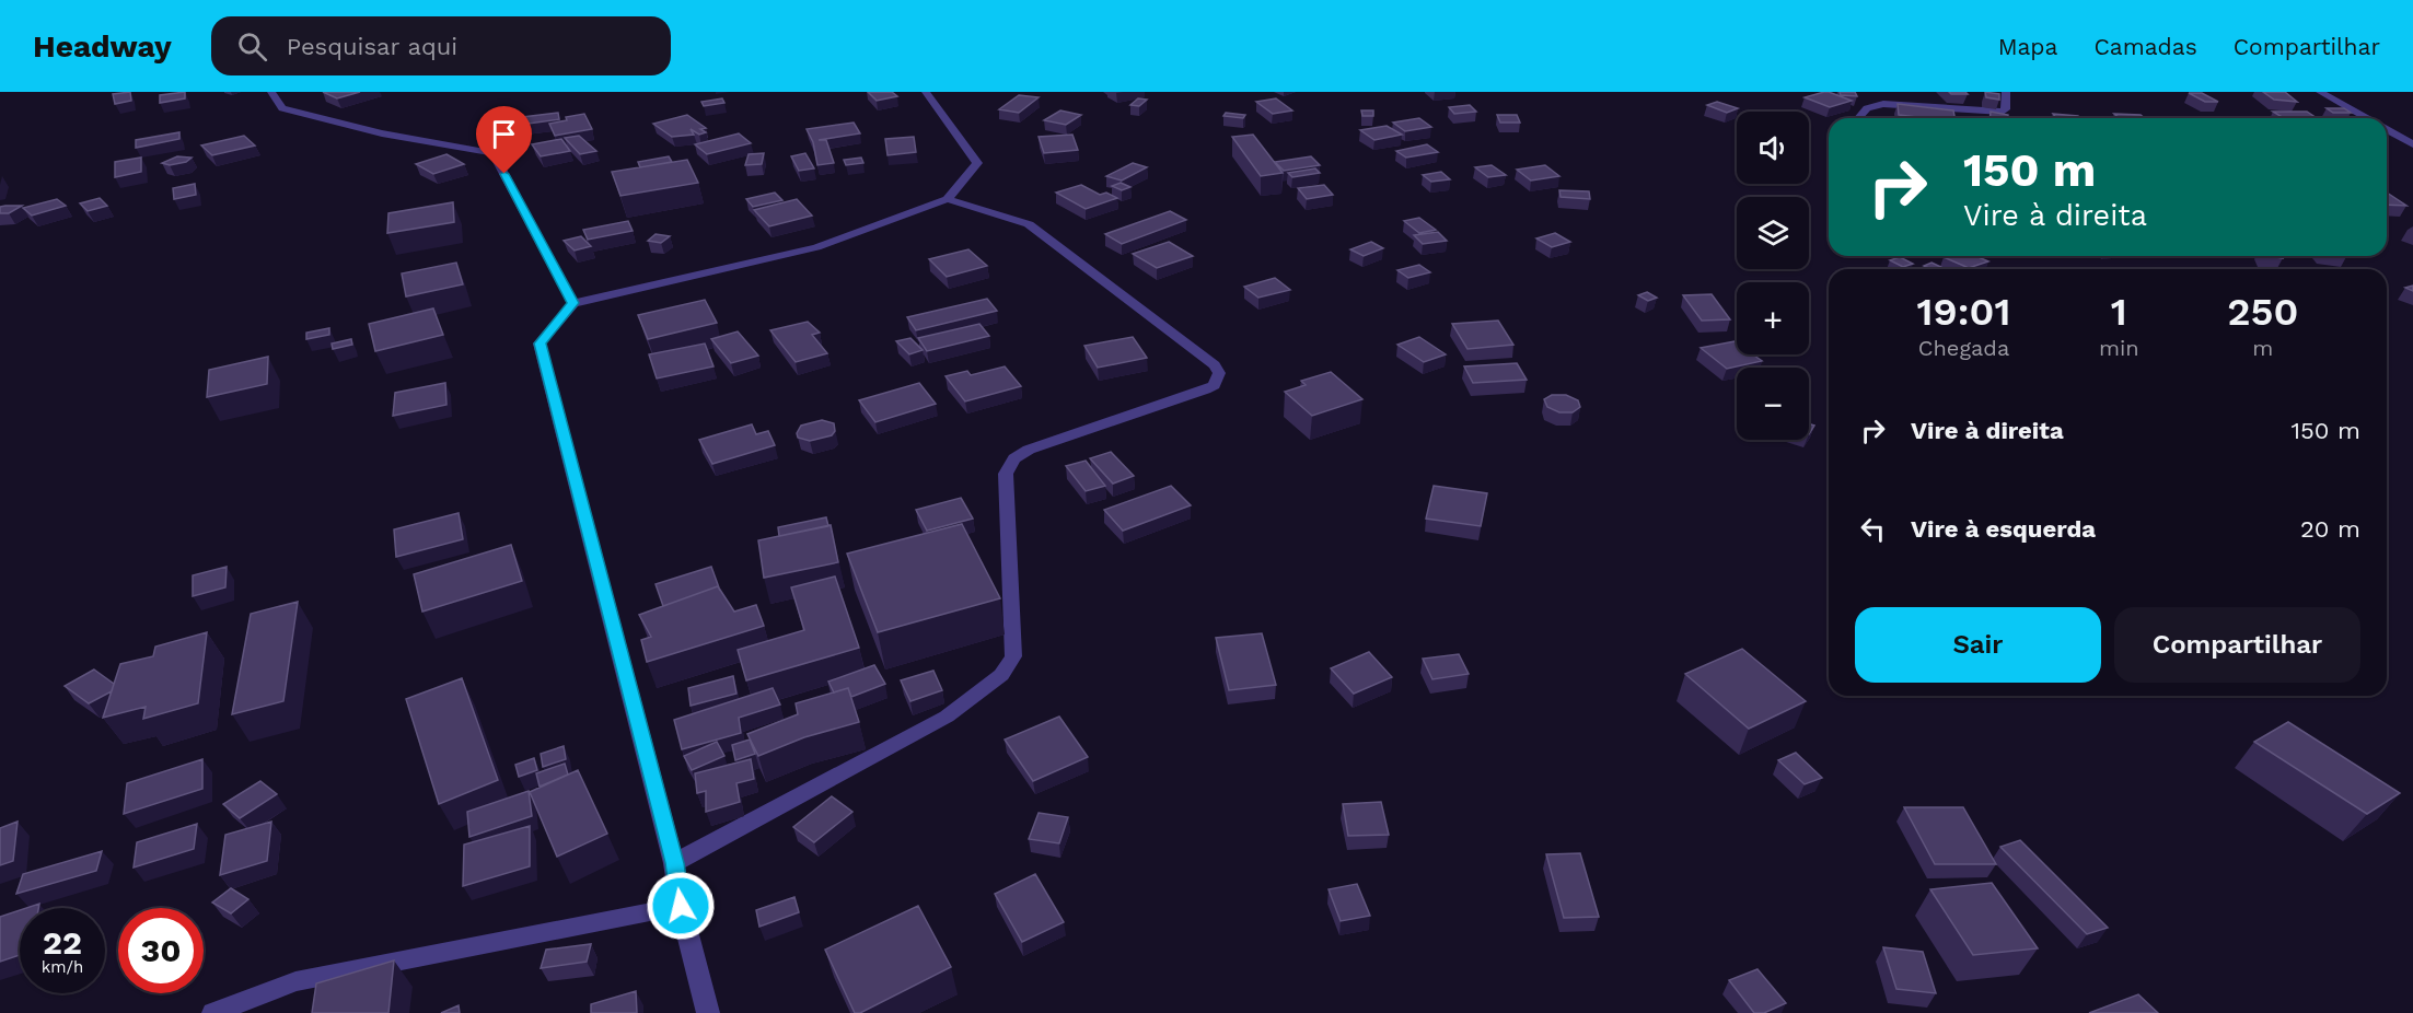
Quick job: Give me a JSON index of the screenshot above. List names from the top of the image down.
{
  "page": {
    "header": "Headway",
    "search": "Pesquisar aqui",
    "nav": ["Mapa", "Camadas", "Compartilhar"],
    "map_buttons": ["+", "−"],
    "turn": ["150 m", "Vire à direita"],
    "eta": [
      "19:01",
      "Chegada",
      "1",
      "min",
      "250",
      "m"
    ],
    "list": [
      {
        "name": "Vire à direita",
        "value": "150 m"
      },
      {
        "name": "Vire à esquerda",
        "value": "20 m"
      }
    ],
    "buttons": ["Sair", "Compartilhar"],
    "speed": "22 km/h",
    "limit": "30"
  }
}
